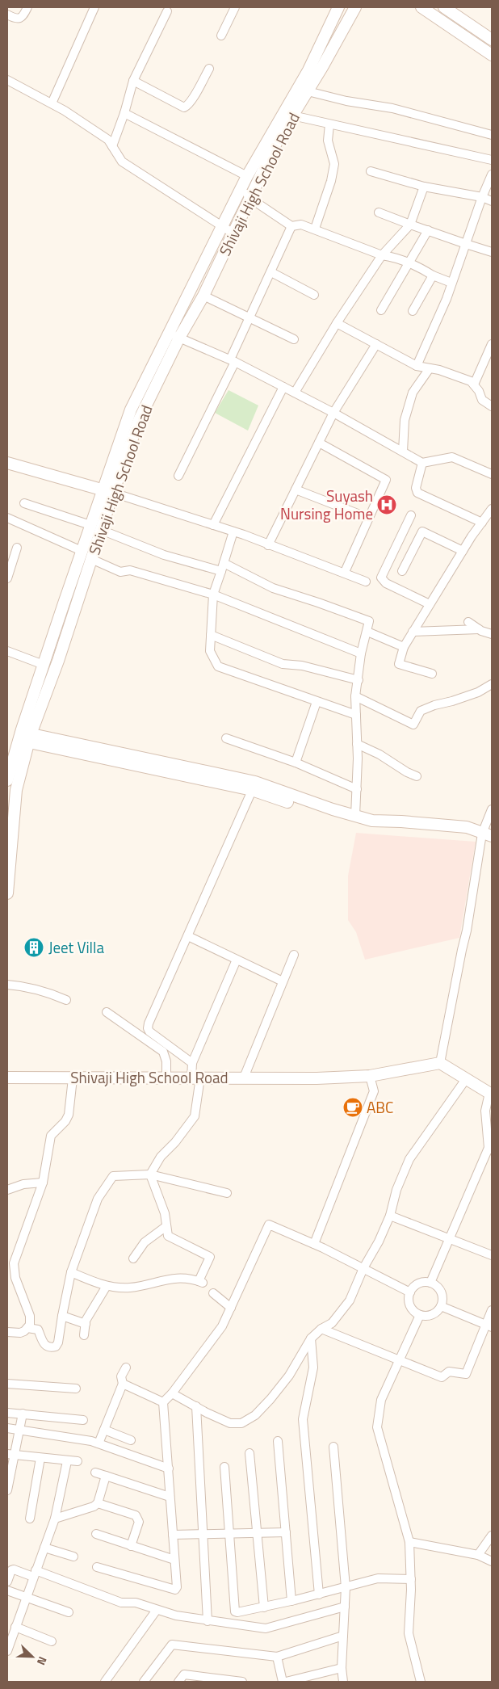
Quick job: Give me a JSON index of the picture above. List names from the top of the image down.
{
  "streets": {
    "street": ["Shivaji High School Road"]
  },
  "places": {
    "hospital": ["Suyash Nursing Home"],
    "building": ["Jeet Villa"],
    "cafe": ["ABC"]
  },
  "north": "bottom right"
}
